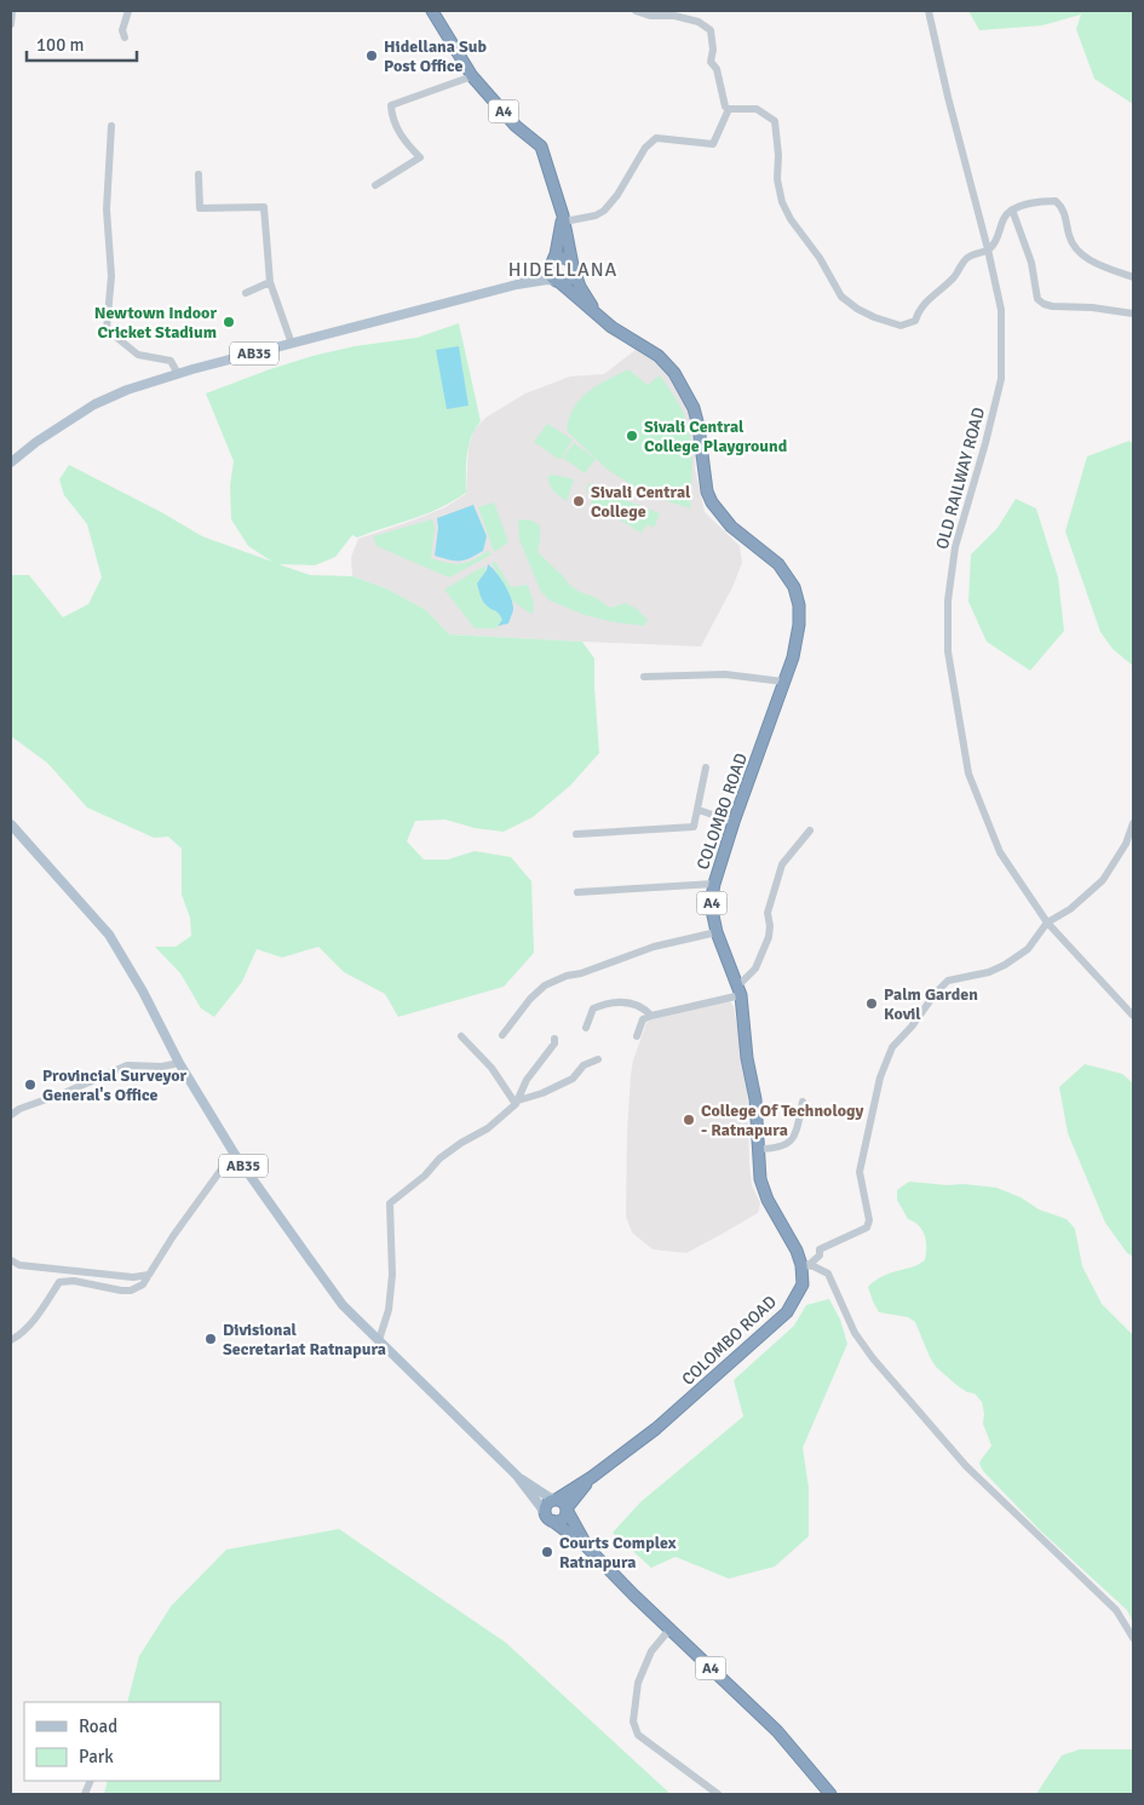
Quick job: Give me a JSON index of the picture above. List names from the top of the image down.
{
  "streets": {
    "highway": ["A4", "COLOMBO ROAD"],
    "main road": ["AB35"],
    "street": ["OLD RAILWAY ROAD"]
  },
  "crossings": [
    ["A4", "COLOMBO ROAD"]
  ],
  "districts": ["HIDELLANA"],
  "places": [
    "Hidellana Sub Post Office",
    "Newtown Indoor Cricket Stadium",
    "Sivali Central College Playground",
    "Sivali Central College",
    "Palm Garden Kovil",
    "Provincial Surveyor General's Office",
    "College Of Technology - Ratnapura",
    "Divisional Secretariat Ratnapura",
    "Courts Complex Ratnapura"
  ],
  "legend": ["Road", "Park"],
  "scale_bar": "100 m"
}
